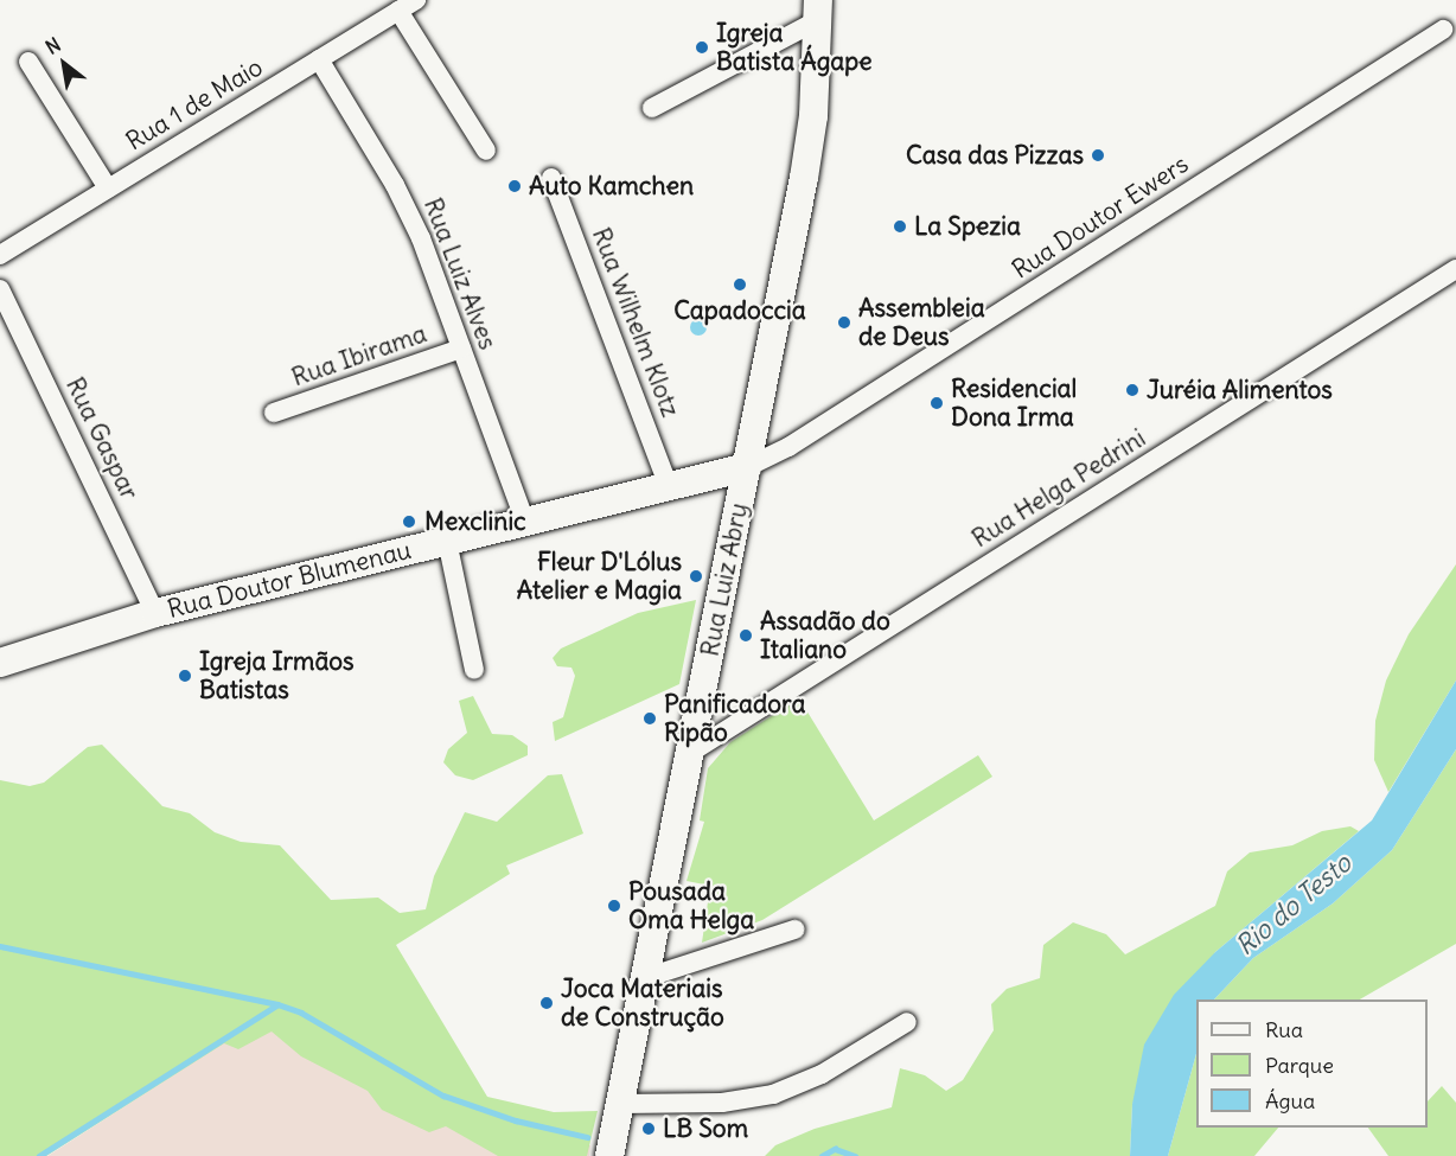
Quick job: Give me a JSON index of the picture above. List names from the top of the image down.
{
  "streets": {
    "main road": ["Rua Doutor Blumenau", "Rua Luiz Abry"],
    "street": [
      "Rua 1 de Maio",
      "Rua Doutor Ewers",
      "Rua Luiz Alves",
      "Rua Wilhelm Klotz",
      "Rua Ibirama",
      "Rua Gaspar",
      "Rua Helga Pedrini"
    ]
  },
  "crossings": [
    ["Rua 1 de Maio", "Rua Luiz Alves"],
    ["Rua Doutor Ewers", "Rua Doutor Blumenau"],
    ["Rua Doutor Ewers", "Rua Luiz Abry"],
    ["Rua Luiz Alves", "Rua Ibirama"],
    ["Rua Luiz Alves", "Rua Doutor Blumenau"],
    ["Rua Wilhelm Klotz", "Rua Doutor Blumenau"],
    ["Rua Gaspar", "Rua Doutor Blumenau"],
    ["Rua Helga Pedrini", "Rua Luiz Abry"],
    ["Rua Doutor Blumenau", "Rua Luiz Abry"]
  ],
  "water": ["Rio do Testo"],
  "places": [
    "Igreja Batista Ágape",
    "Casa das Pizzas",
    "Auto Kamchen",
    "La Spezia",
    "Capadoccia",
    "Assembleia de Deus",
    "Juréia Alimentos",
    "Residencial Dona Irma",
    "Mexclinic",
    "Fleur D'Lólus Atelier e Magia",
    "Assadão do Italiano",
    "Igreja Irmãos Batistas",
    "Panificadora Ripão",
    "Pousada Oma Helga",
    "Joca Materiais de Construção",
    "LB Som"
  ],
  "legend": ["Rua", "Parque", "Água"],
  "north": "top left"
}
